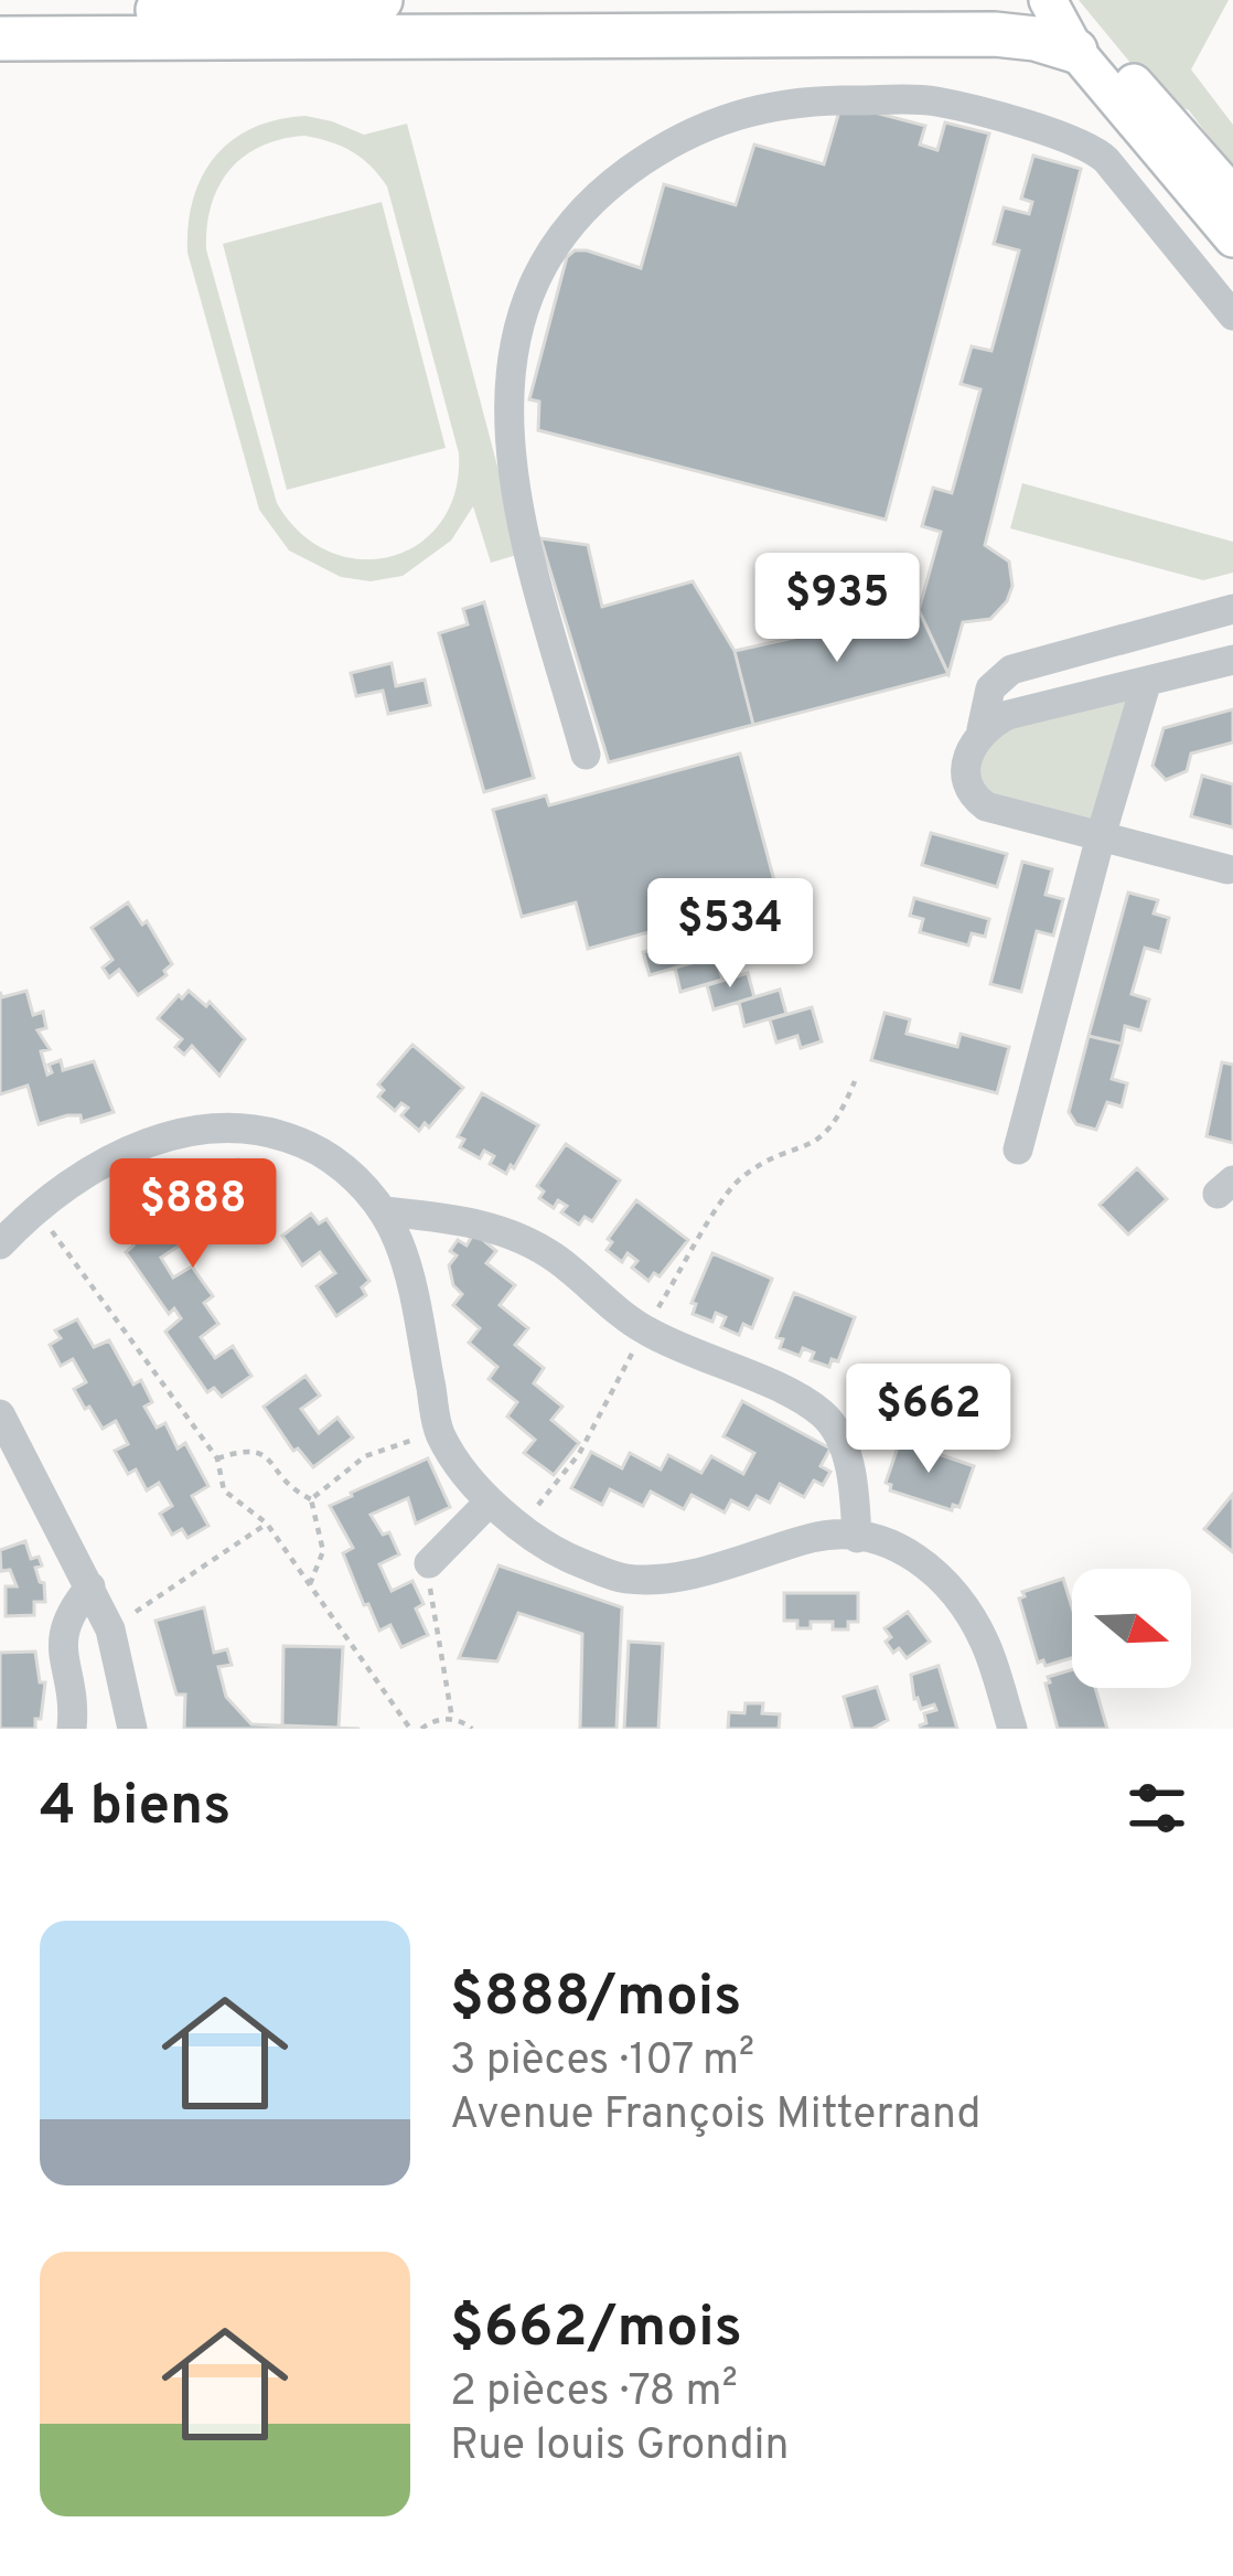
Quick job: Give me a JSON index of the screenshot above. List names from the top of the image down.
{
  "north": "right",
  "page": {
    "price": [
      "$935",
      "$534",
      "$888",
      "$662"
    ],
    "heading": "4 biens",
    "list": [
      {
        "name": "$888/mois",
        "note": "3 pièces · 107 m² · Avenue François Mitterrand"
      },
      {
        "name": "$662/mois",
        "note": "2 pièces · 78 m² · Rue louis Grondin"
      }
    ]
  }
}
